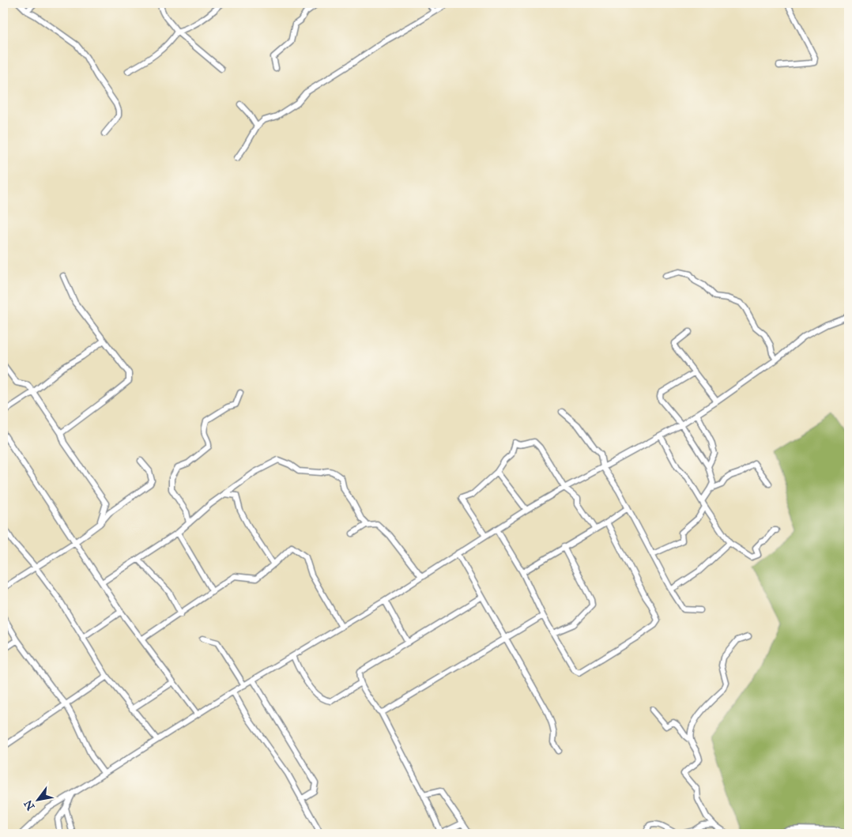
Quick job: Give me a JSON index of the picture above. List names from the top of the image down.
{
  "north": "bottom left"
}
